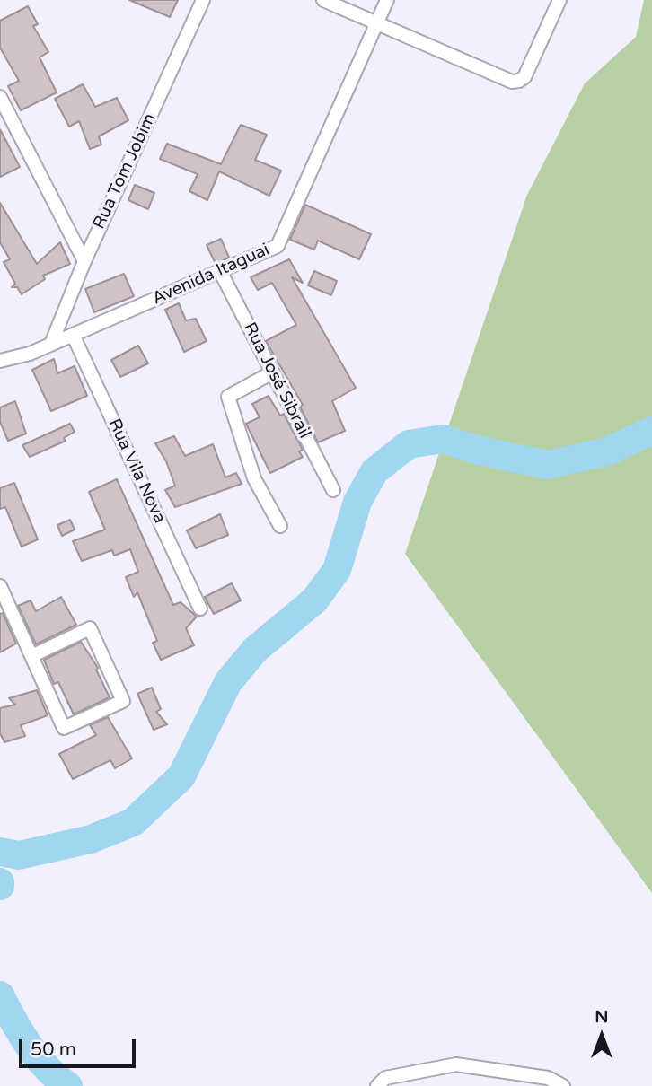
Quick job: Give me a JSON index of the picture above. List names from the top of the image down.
{
  "streets": {
    "street": [
      "Rua Tom Jobim",
      "Avenida Itaguai",
      "Rua José Sibrail",
      "Rua Vila Nova"
    ]
  },
  "crossings": [
    ["Rua Tom Jobim", "Avenida Itaguai"],
    ["Avenida Itaguai", "Rua José Sibrail"],
    ["Avenida Itaguai", "Rua Vila Nova"]
  ],
  "scale_bar": "50 m",
  "north": "top"
}
